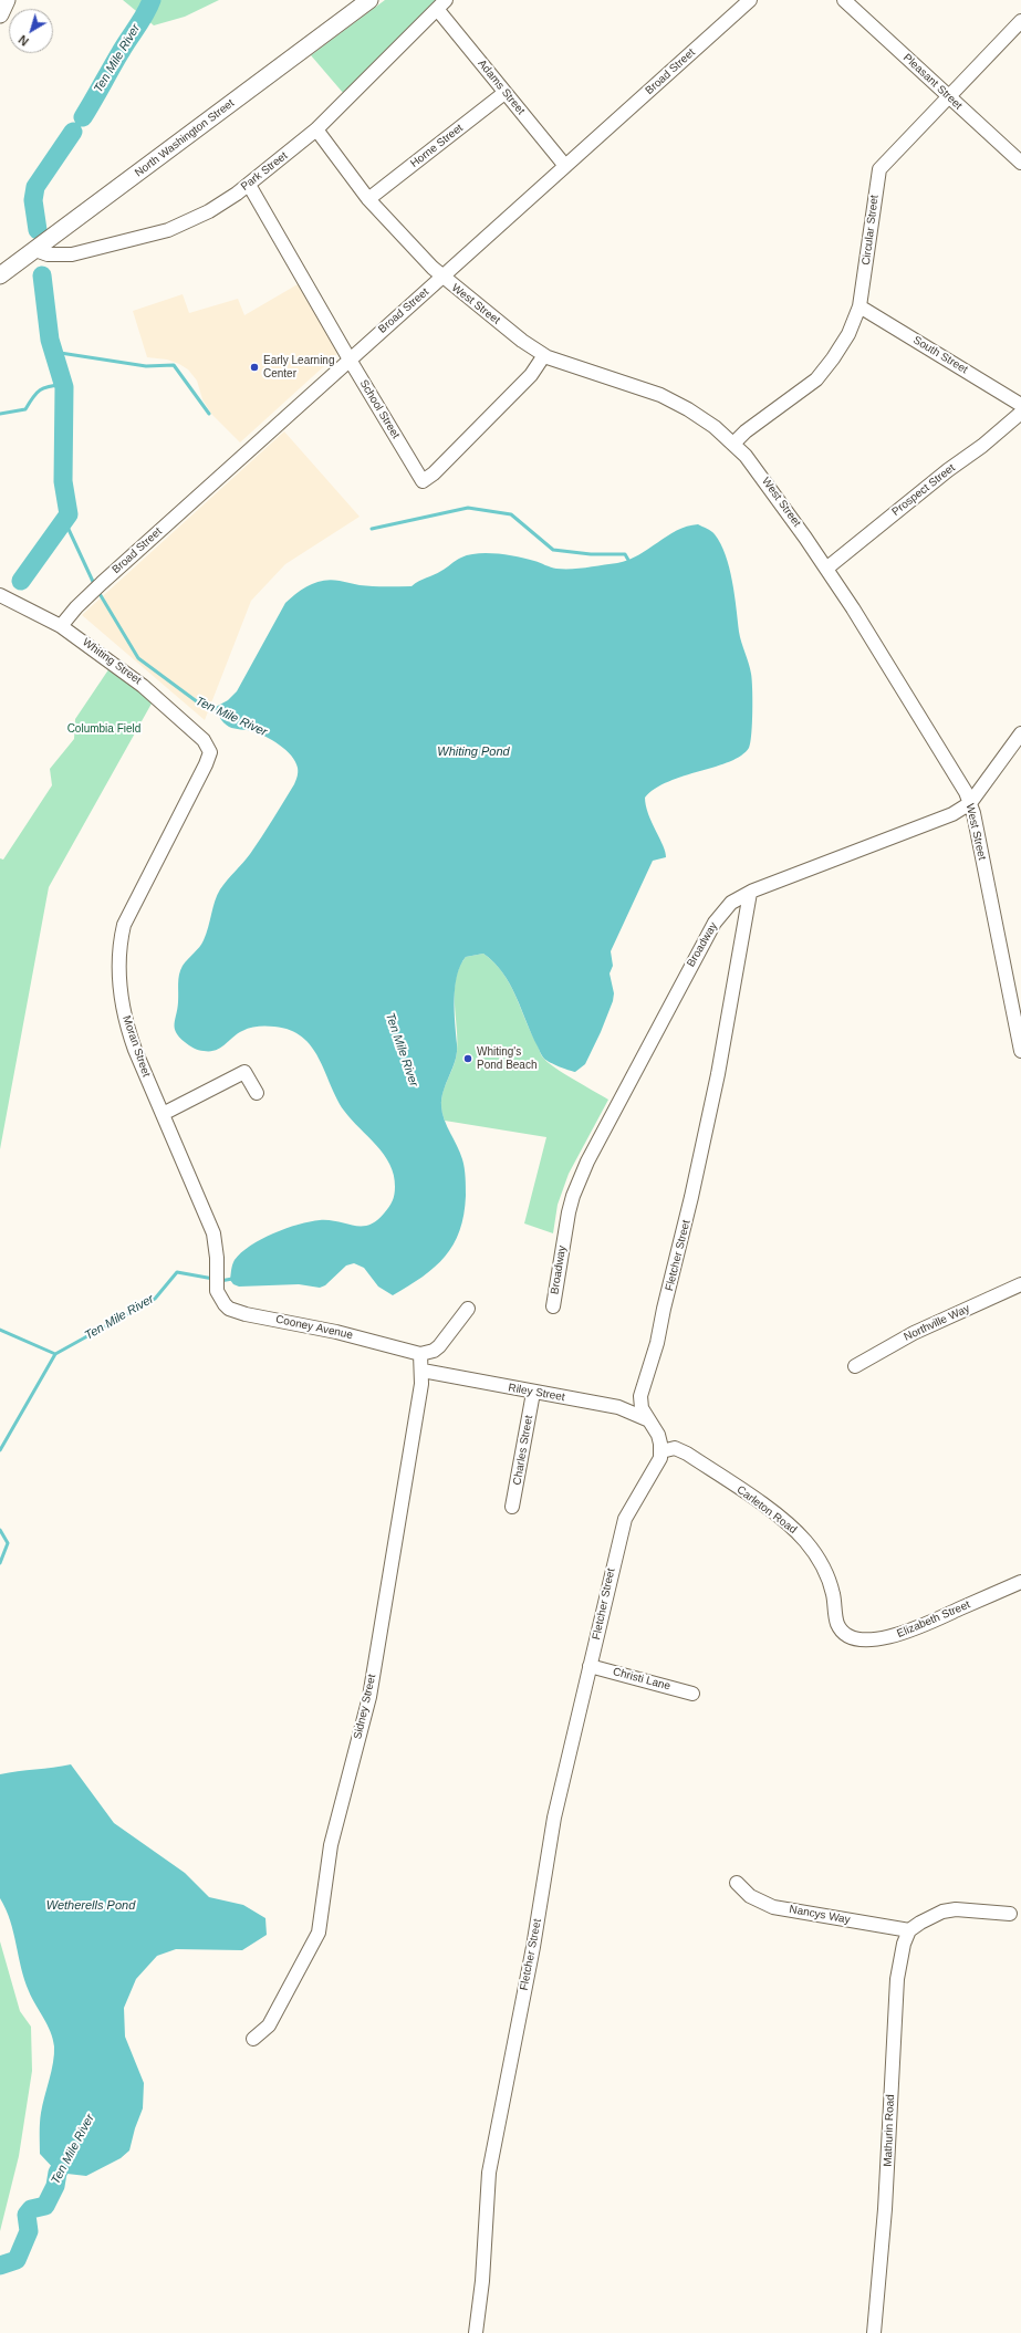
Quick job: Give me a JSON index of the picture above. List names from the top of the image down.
{
  "streets": {
    "main road": ["North Washington Street"],
    "street": [
      "Broad Street",
      "Pleasant Street",
      "Adams Street",
      "Horne Street",
      "Park Street",
      "Circular Street",
      "West Street",
      "South Street",
      "School Street",
      "Prospect Street",
      "Whiting Street",
      "Broadway",
      "Moran Street",
      "Fletcher Street",
      "Northville Way",
      "Cooney Avenue",
      "Riley Street",
      "Charles Street",
      "Carleton Road",
      "Elizabeth Street",
      "Christi Lane",
      "Sidney Street",
      "Nancys Way",
      "Mathurin Road"
    ]
  },
  "crossings": [
    ["Broad Street", "Adams Street"],
    ["Broad Street", "West Street"],
    ["Broad Street", "School Street"],
    ["Broad Street", "Whiting Street"],
    ["Pleasant Street", "Circular Street"],
    ["Adams Street", "Horne Street"],
    ["Adams Street", "Park Street"],
    ["North Washington Street", "Park Street"],
    ["Horne Street", "West Street"],
    ["Park Street", "West Street"],
    ["Park Street", "School Street"],
    ["Circular Street", "West Street"],
    ["Circular Street", "South Street"],
    ["West Street", "School Street"],
    ["West Street", "Prospect Street"],
    ["West Street", "Broadway"],
    ["Whiting Street", "Moran Street"],
    ["Broadway", "Fletcher Street"],
    ["Moran Street", "Cooney Avenue"],
    ["Fletcher Street", "Riley Street"],
    ["Fletcher Street", "Carleton Road"],
    ["Fletcher Street", "Christi Lane"],
    ["Cooney Avenue", "Sidney Street"],
    ["Riley Street", "Charles Street"],
    ["Riley Street", "Sidney Street"],
    ["Carleton Road", "Elizabeth Street"],
    ["Nancys Way", "Mathurin Road"]
  ],
  "water": ["Ten Mile River", "Whiting Pond", "Wetherells Pond"],
  "parks": ["Columbia Field"],
  "places": ["Early Learning Center", "Whiting's Pond Beach"],
  "north": "bottom left"
}
